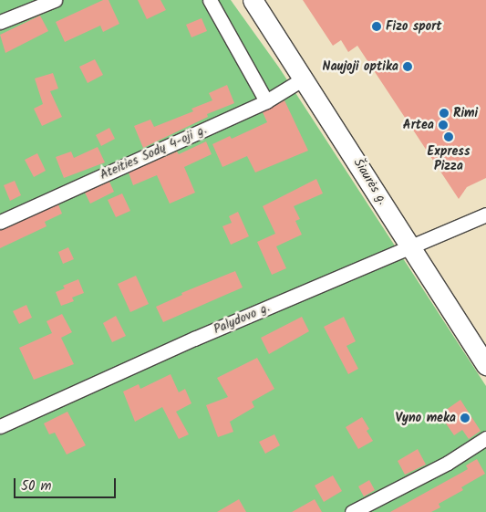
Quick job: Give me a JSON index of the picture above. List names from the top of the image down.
{
  "streets": {
    "main road": ["Šiaurės g."],
    "street": ["Ateities Sodų 4-oji g.", "Palydovo g."]
  },
  "crossings": [
    ["Ateities Sodų 4-oji g.", "Šiaurės g."],
    ["Šiaurės g.", "Palydovo g."]
  ],
  "places": [
    "Fizo sport",
    "Naujoji optika",
    "Rimi",
    "Artea",
    "Express Pizza",
    "Vyno meka"
  ],
  "scale_bar": "50 m"
}
